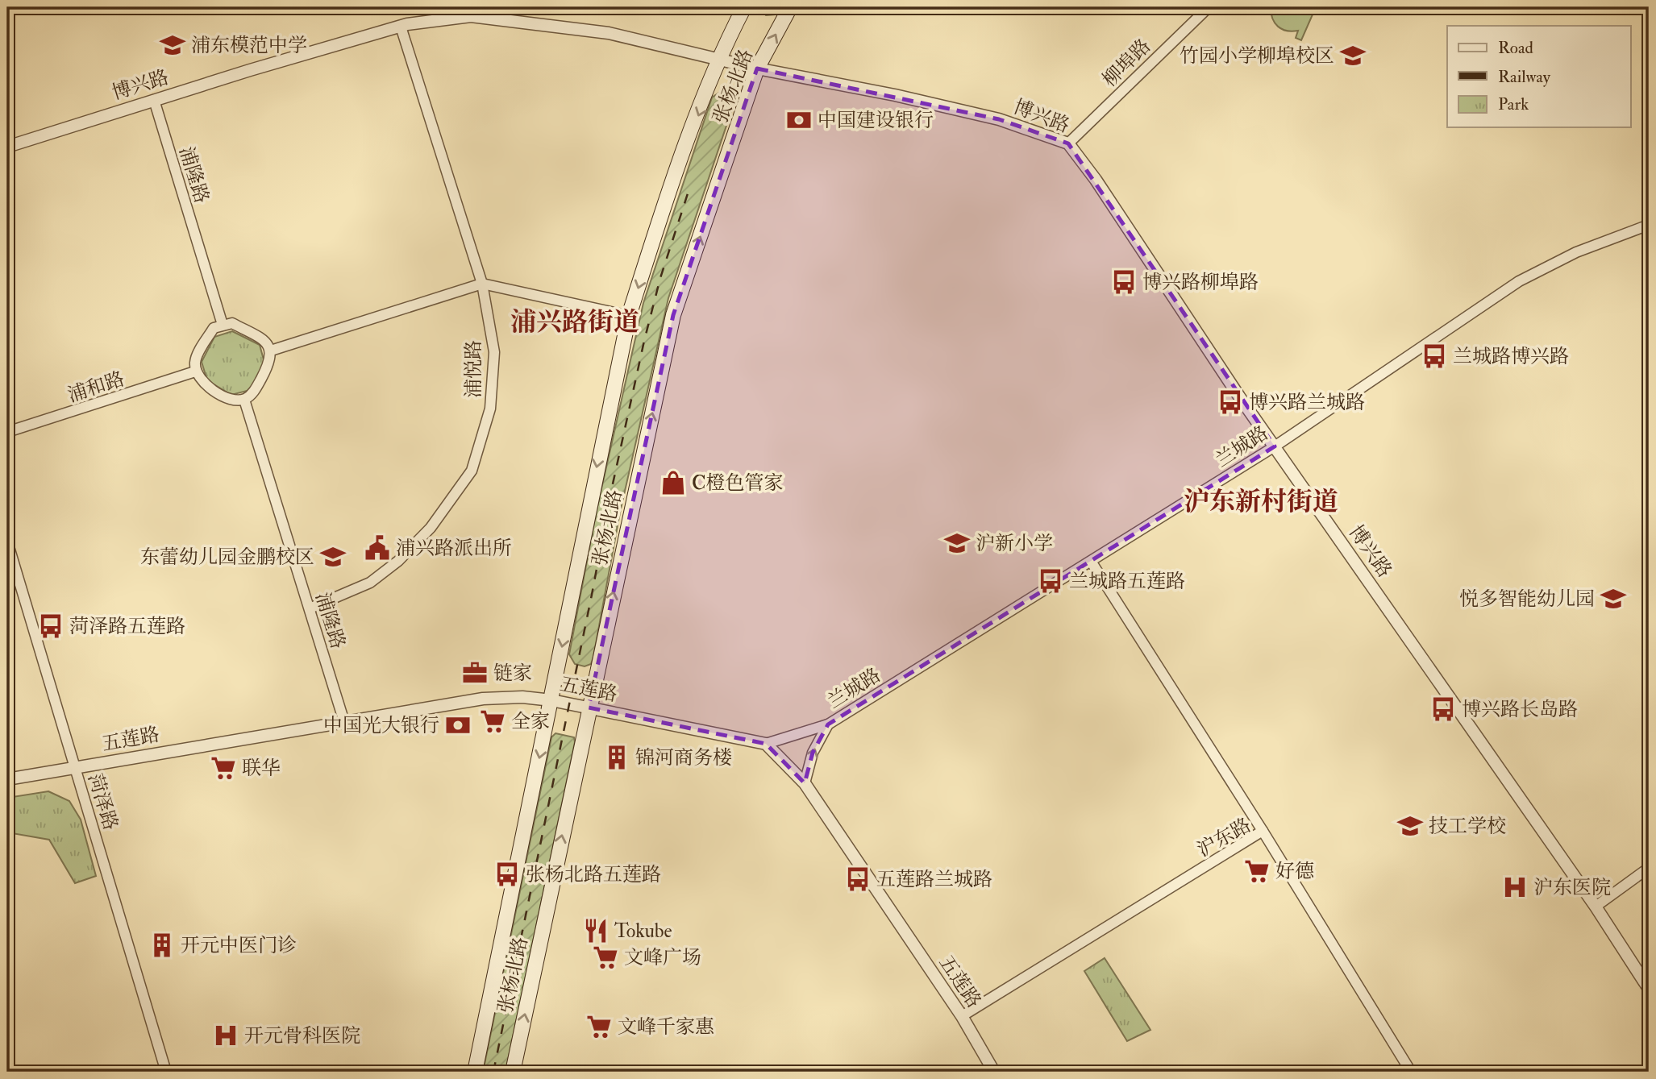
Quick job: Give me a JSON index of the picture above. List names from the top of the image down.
{
  "streets": {
    "main road": ["张杨北路"],
    "street": [
      "柳埠路",
      "博兴路",
      "浦隆路",
      "浦悦路",
      "浦和路",
      "兰城路",
      "五莲路",
      "菏泽路",
      "沪东路"
    ]
  },
  "crossings": [
    ["柳埠路", "博兴路"],
    ["博兴路", "张杨北路"],
    ["博兴路", "浦隆路"],
    ["博兴路", "浦悦路"],
    ["博兴路", "兰城路"],
    ["张杨北路", "五莲路"],
    ["浦隆路", "浦悦路"],
    ["浦隆路", "浦和路"],
    ["浦隆路", "五莲路"],
    ["兰城路", "五莲路"],
    ["五莲路", "菏泽路"],
    ["五莲路", "沪东路"]
  ],
  "districts": ["浦兴路街道", "沪东新村街道"],
  "places": {
    "school or university": [
      "浦东模范中学",
      "竹园小学柳埠校区",
      "沪新小学",
      "东蕾幼儿园金鹏校区",
      "悦多智能幼儿园",
      "技工学校"
    ],
    "bank": ["中国建设银行", "中国光大银行"],
    "bus stop": [
      "博兴路柳埠路",
      "兰城路博兴路",
      "博兴路兰城路",
      "兰城路五莲路",
      "菏泽路五莲路",
      "博兴路长岛路",
      "张杨北路五莲路",
      "五莲路兰城路"
    ],
    "shop": ["C橙色管家"],
    "public building": ["浦兴路派出所"],
    "office": ["链家"],
    "supermarket": [
      "全家",
      "联华",
      "好德",
      "文峰广场",
      "文峰千家惠"
    ],
    "building": ["锦河商务楼", "开元中医门诊"],
    "hospital": ["沪东医院", "开元骨科医院"],
    "restaurant": ["Tokube"]
  },
  "legend": ["Road", "Railway", "Park"]
}
